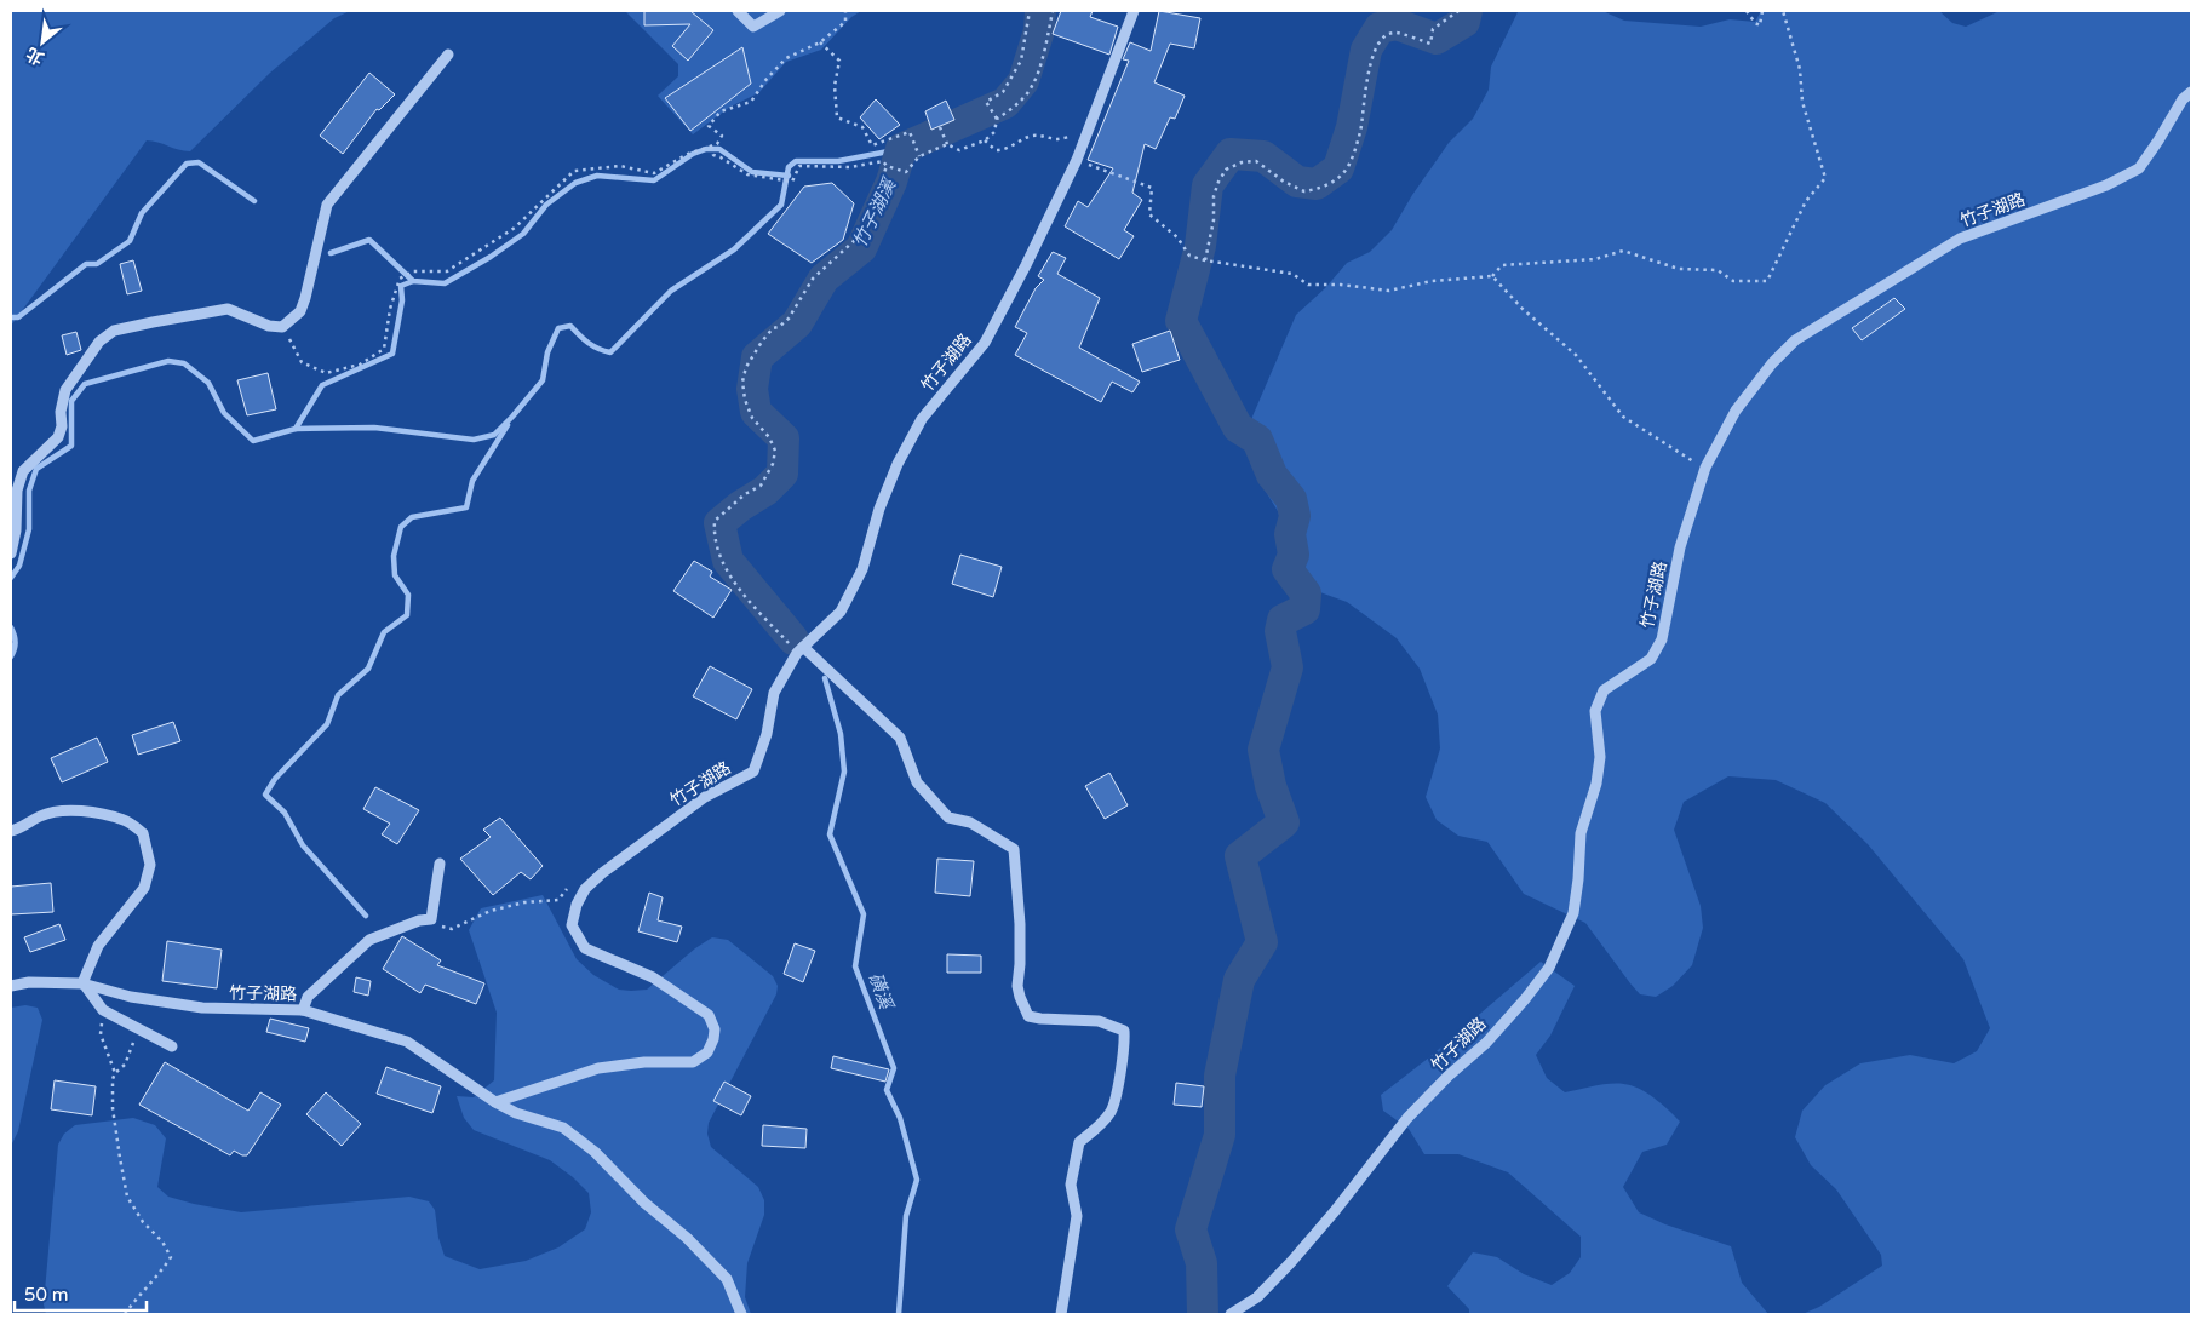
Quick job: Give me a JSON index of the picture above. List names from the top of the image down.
{
  "streets": {
    "street": ["竹子湖路"]
  },
  "water": ["竹子湖溪", "磺溪"],
  "scale_bar": "50 m",
  "north": "bottom left"
}
